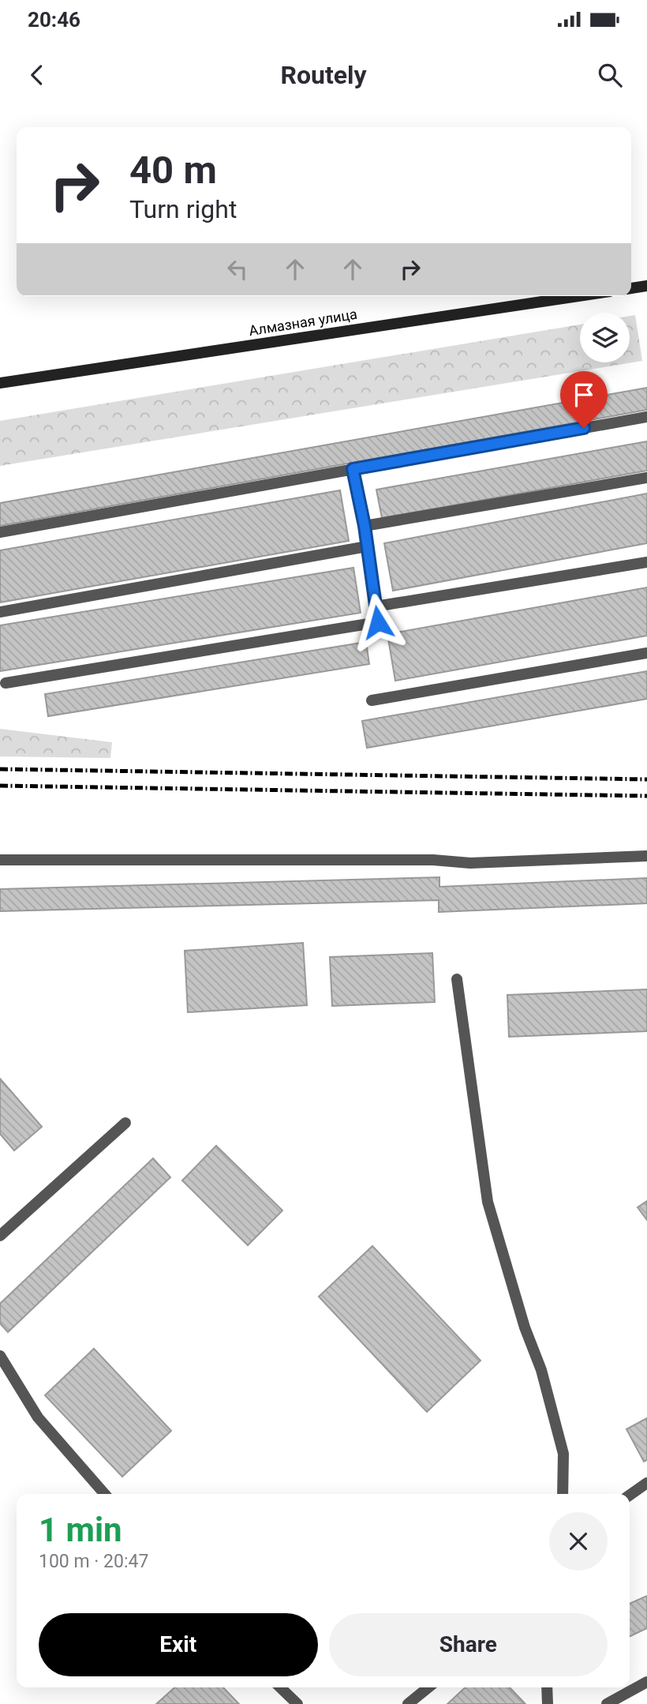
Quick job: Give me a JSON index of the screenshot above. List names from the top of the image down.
{
  "streets": {
    "street": ["Алмазная улица"]
  },
  "page": {
    "status": "20:46",
    "header": "Routely",
    "turn": ["40 m", "Turn right"],
    "heading": ["1 min", "100 m · 20:47"],
    "buttons": ["Exit", "Share"]
  }
}
